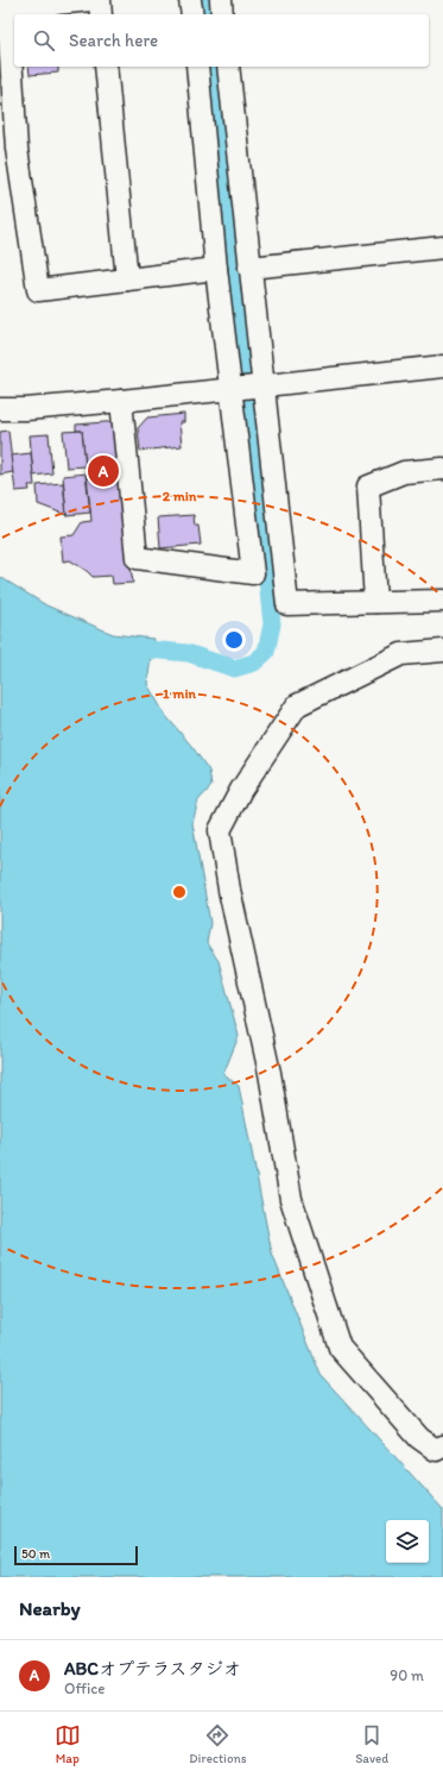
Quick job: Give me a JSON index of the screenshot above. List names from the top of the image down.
{
  "scale_bar": "50 m",
  "page": {
    "search": "Search here",
    "pins": "A",
    "scale": "50 m",
    "heading": "Nearby",
    "list": [
      {
        "mark": "A",
        "name": "ABCオプテラスタジオ",
        "note": "Office",
        "value": "90 m"
      }
    ],
    "nav": ["Map", "Directions", "Saved"]
  },
  "rings": ["2 min", "1 min"]
}
